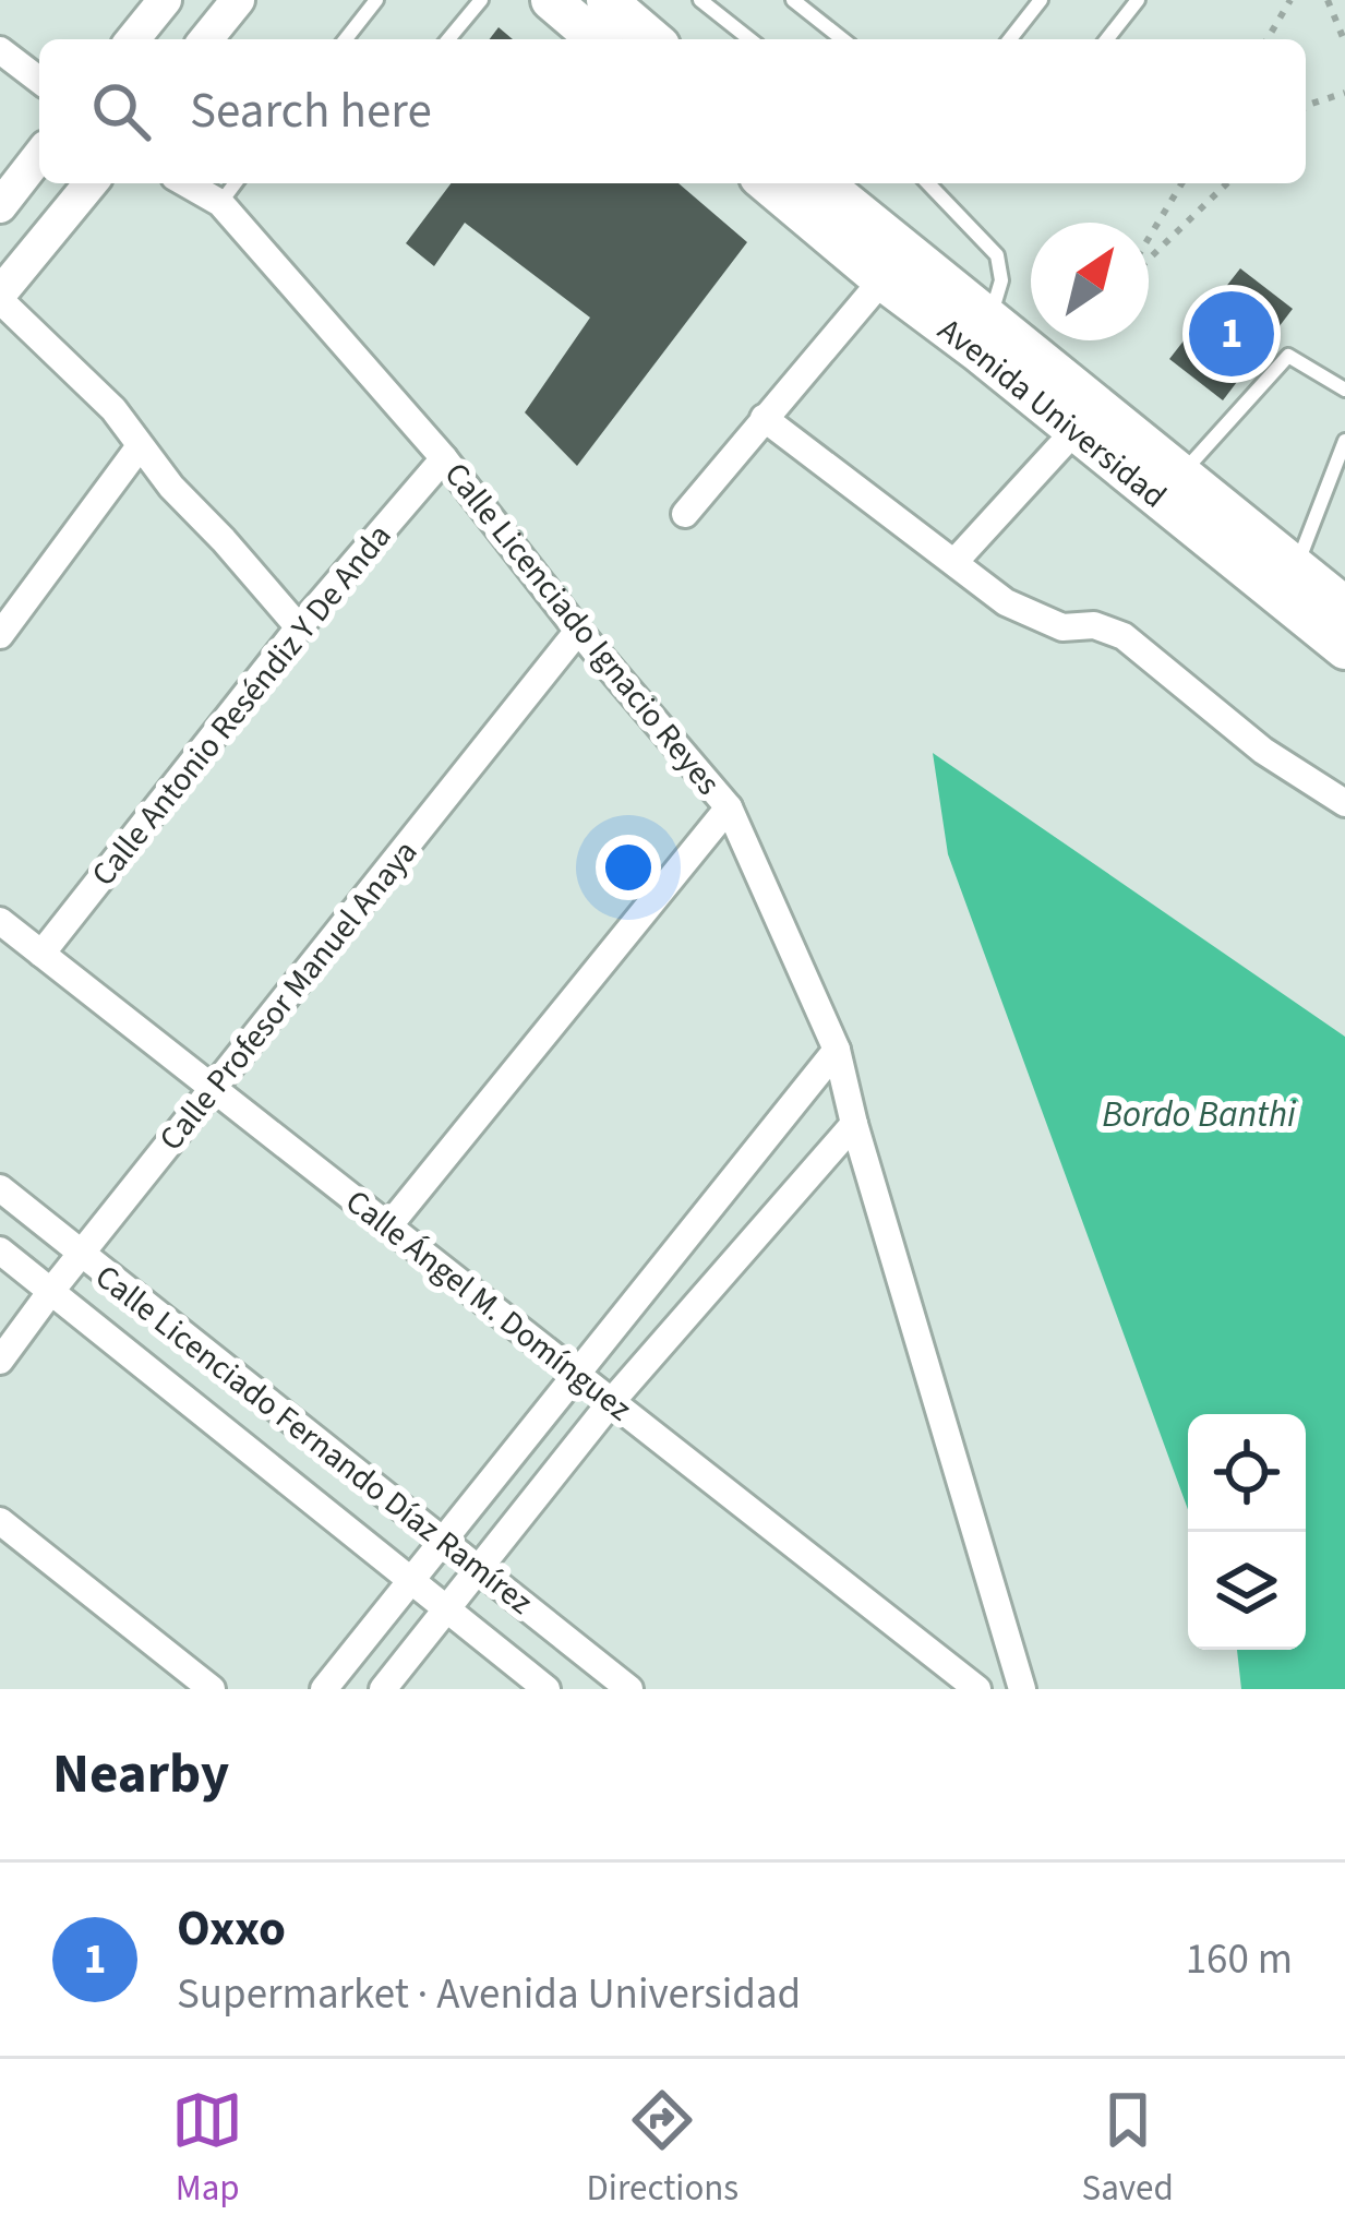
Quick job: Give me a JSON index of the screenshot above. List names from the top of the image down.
{
  "streets": {
    "main road": ["Avenida Universidad"],
    "street": [
      "Calle Licenciado Ignacio Reyes",
      "Calle Antonio Reséndiz Y De Anda",
      "Calle Profesor Manuel Anaya",
      "Calle Ángel M. Domínguez",
      "Calle Licenciado Fernando Díaz Ramírez"
    ]
  },
  "crossings": [
    ["Calle Licenciado Ignacio Reyes", "Calle Antonio Reséndiz Y De Anda"],
    ["Calle Licenciado Ignacio Reyes", "Calle Profesor Manuel Anaya"],
    ["Calle Antonio Reséndiz Y De Anda", "Calle Ángel M. Domínguez"],
    ["Calle Profesor Manuel Anaya", "Calle Ángel M. Domínguez"],
    ["Calle Profesor Manuel Anaya", "Calle Licenciado Fernando Díaz Ramírez"]
  ],
  "water": ["Bordo Banthi"],
  "north": "top right",
  "page": {
    "search": "Search here",
    "pins": "1",
    "heading": "Nearby",
    "list": [
      {
        "mark": "1",
        "name": "Oxxo",
        "note": "Supermarket · Avenida Universidad",
        "value": "160 m"
      }
    ],
    "nav": ["Map", "Directions", "Saved"]
  }
}
